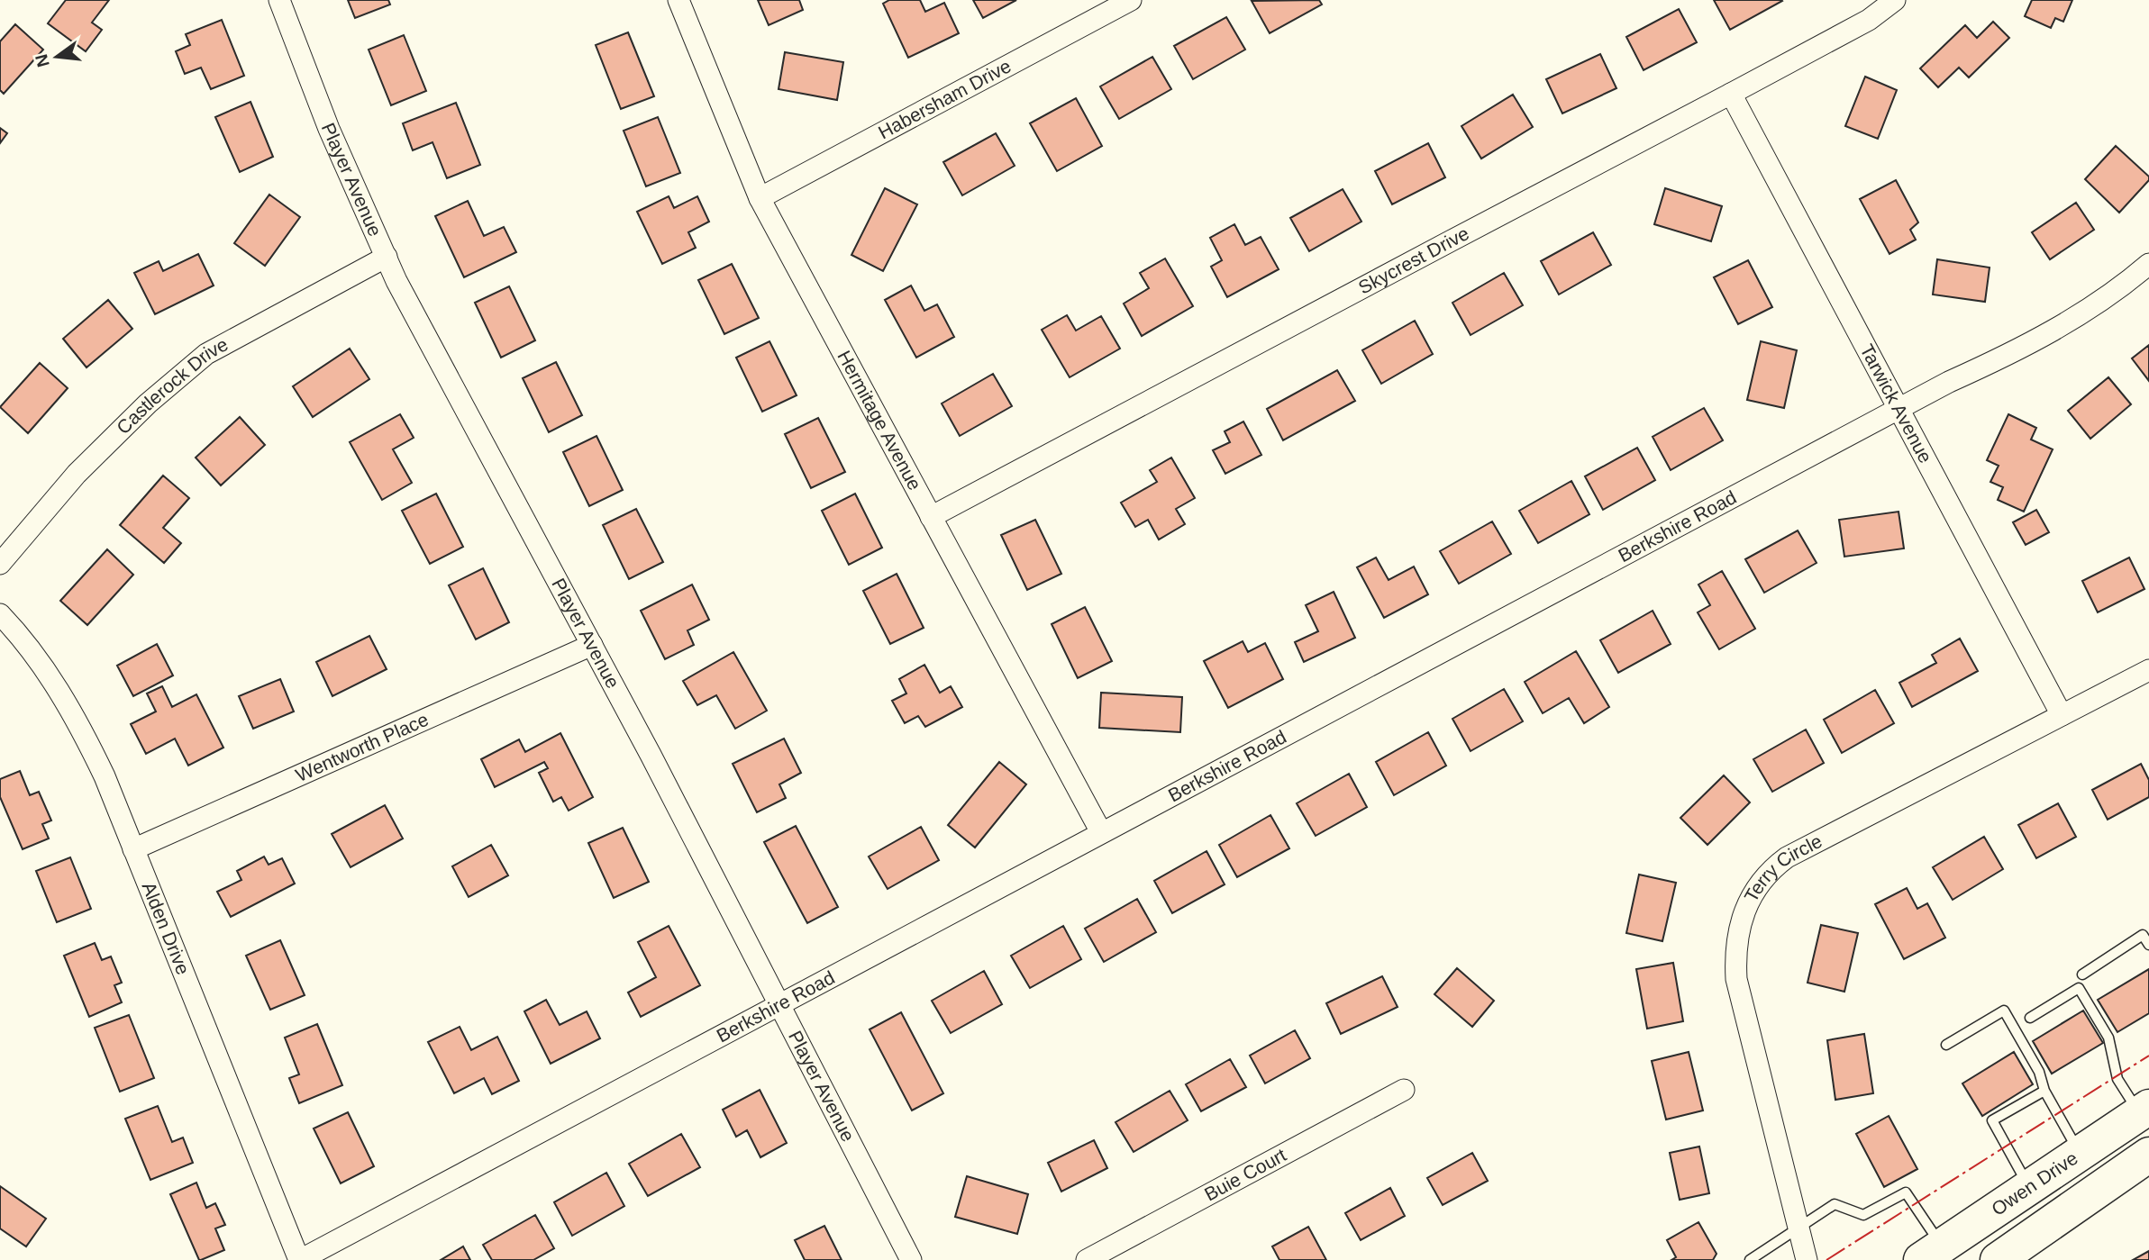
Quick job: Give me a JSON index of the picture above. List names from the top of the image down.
{
  "streets": {
    "highway": ["Owen Drive"],
    "street": [
      "Habersham Drive",
      "Player Avenue",
      "Skycrest Drive",
      "Castlerock Drive",
      "Tarwick Avenue",
      "Hermitage Avenue",
      "Berkshire Road",
      "Wentworth Place",
      "Terry Circle",
      "Alden Drive",
      "Buie Court"
    ]
  },
  "crossings": [
    ["Habersham Drive", "Hermitage Avenue"],
    ["Player Avenue", "Castlerock Drive"],
    ["Player Avenue", "Berkshire Road"],
    ["Player Avenue", "Wentworth Place"],
    ["Skycrest Drive", "Tarwick Avenue"],
    ["Skycrest Drive", "Hermitage Avenue"],
    ["Tarwick Avenue", "Berkshire Road"],
    ["Tarwick Avenue", "Terry Circle"],
    ["Hermitage Avenue", "Berkshire Road"],
    ["Berkshire Road", "Alden Drive"],
    ["Wentworth Place", "Alden Drive"]
  ],
  "north": "left"
}
